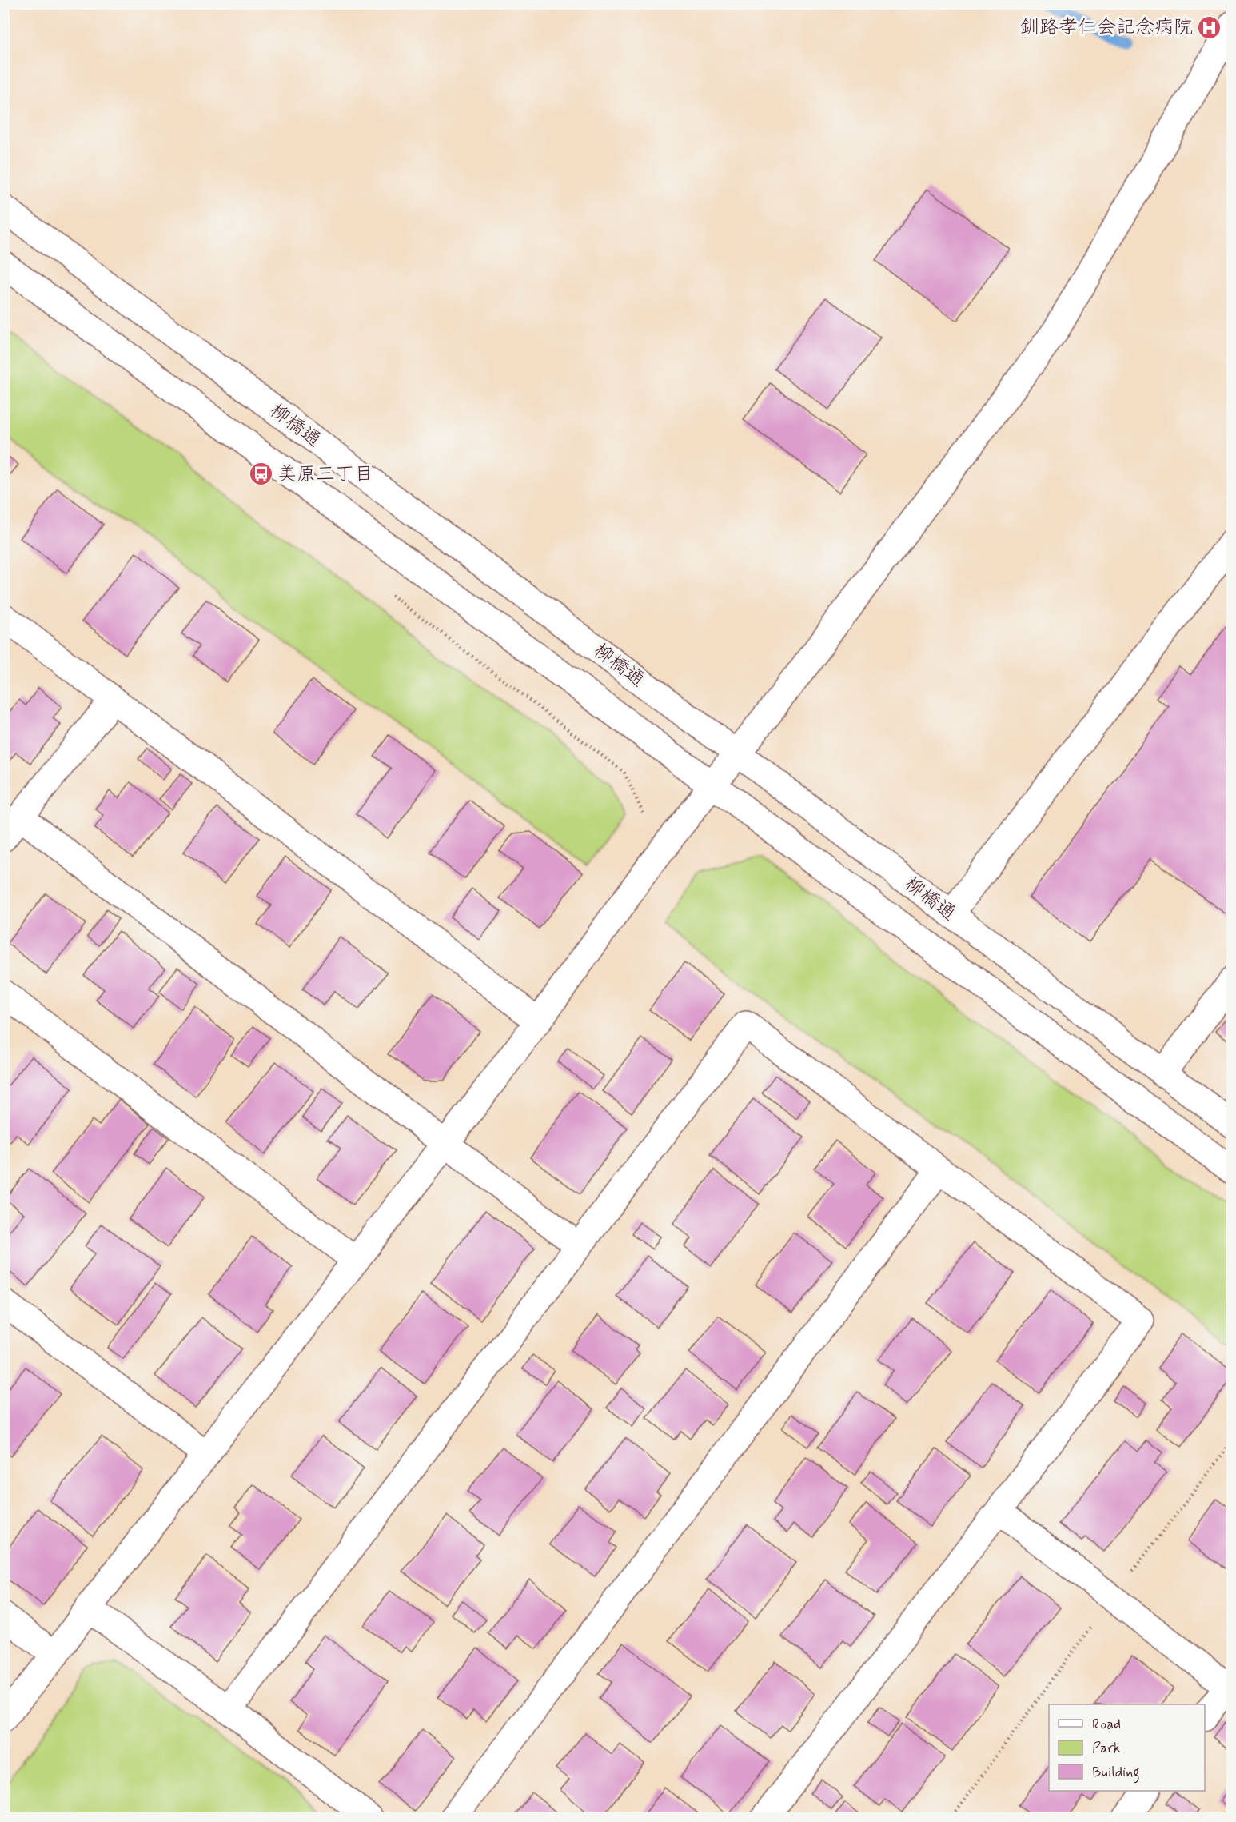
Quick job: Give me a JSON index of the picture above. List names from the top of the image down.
{
  "streets": {
    "street": ["柳橋通"]
  },
  "places": {
    "hospital": ["釧路孝仁会記念病院"],
    "bus stop": ["美原三丁目"]
  },
  "legend": ["Road", "Park", "Building"]
}
